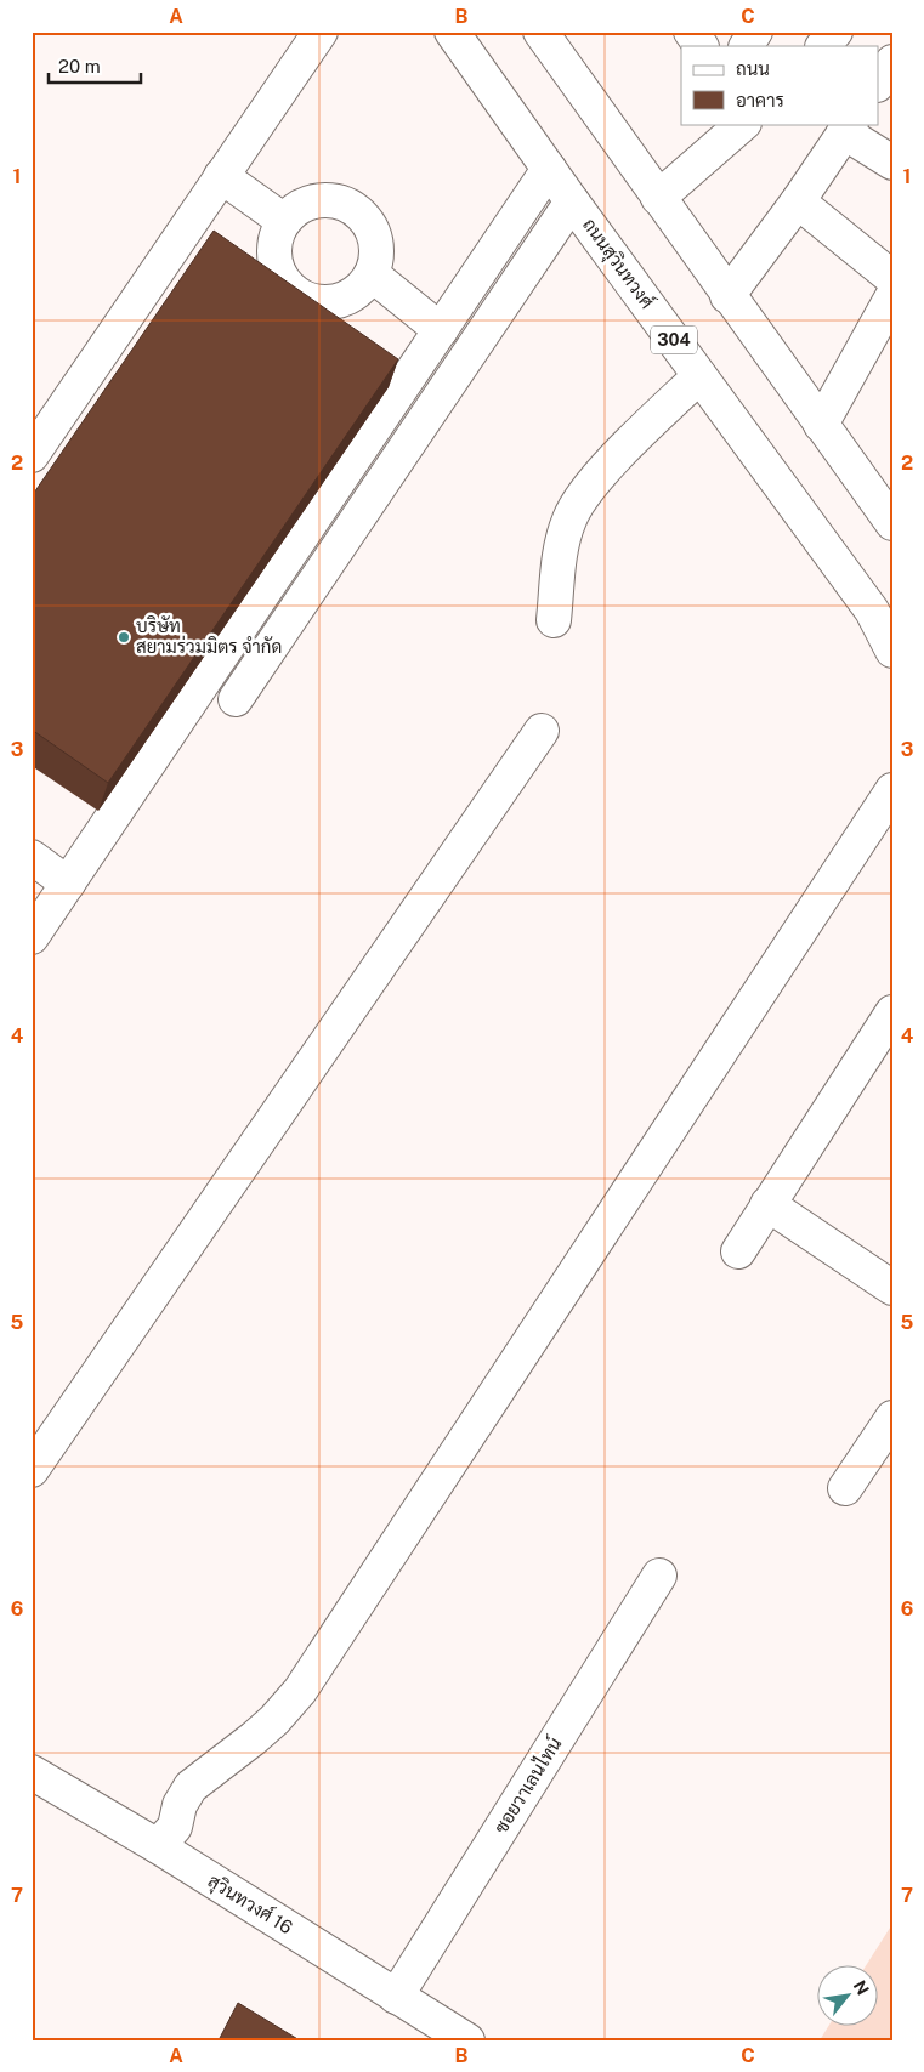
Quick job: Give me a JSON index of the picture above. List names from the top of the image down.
{
  "streets": {
    "main road": [
      "ถนนสุวินทวงศ์",
      "304",
      "ซอยวาเลนไทน์",
      "สุวินทวงศ์ 16"
    ]
  },
  "crossings": [
    ["ซอยวาเลนไทน์", "สุวินทวงศ์ 16"]
  ],
  "places": ["บริษัท สยามร่วมมิตร จำกัด"],
  "legend": ["ถนน", "อาคาร"],
  "scale_bar": "20 m",
  "north": "top right",
  "grid": {
    "columns": ["A", "B", "C"],
    "rows": [
      "1",
      "2",
      "3",
      "4",
      "5",
      "6",
      "7"
    ]
  }
}
